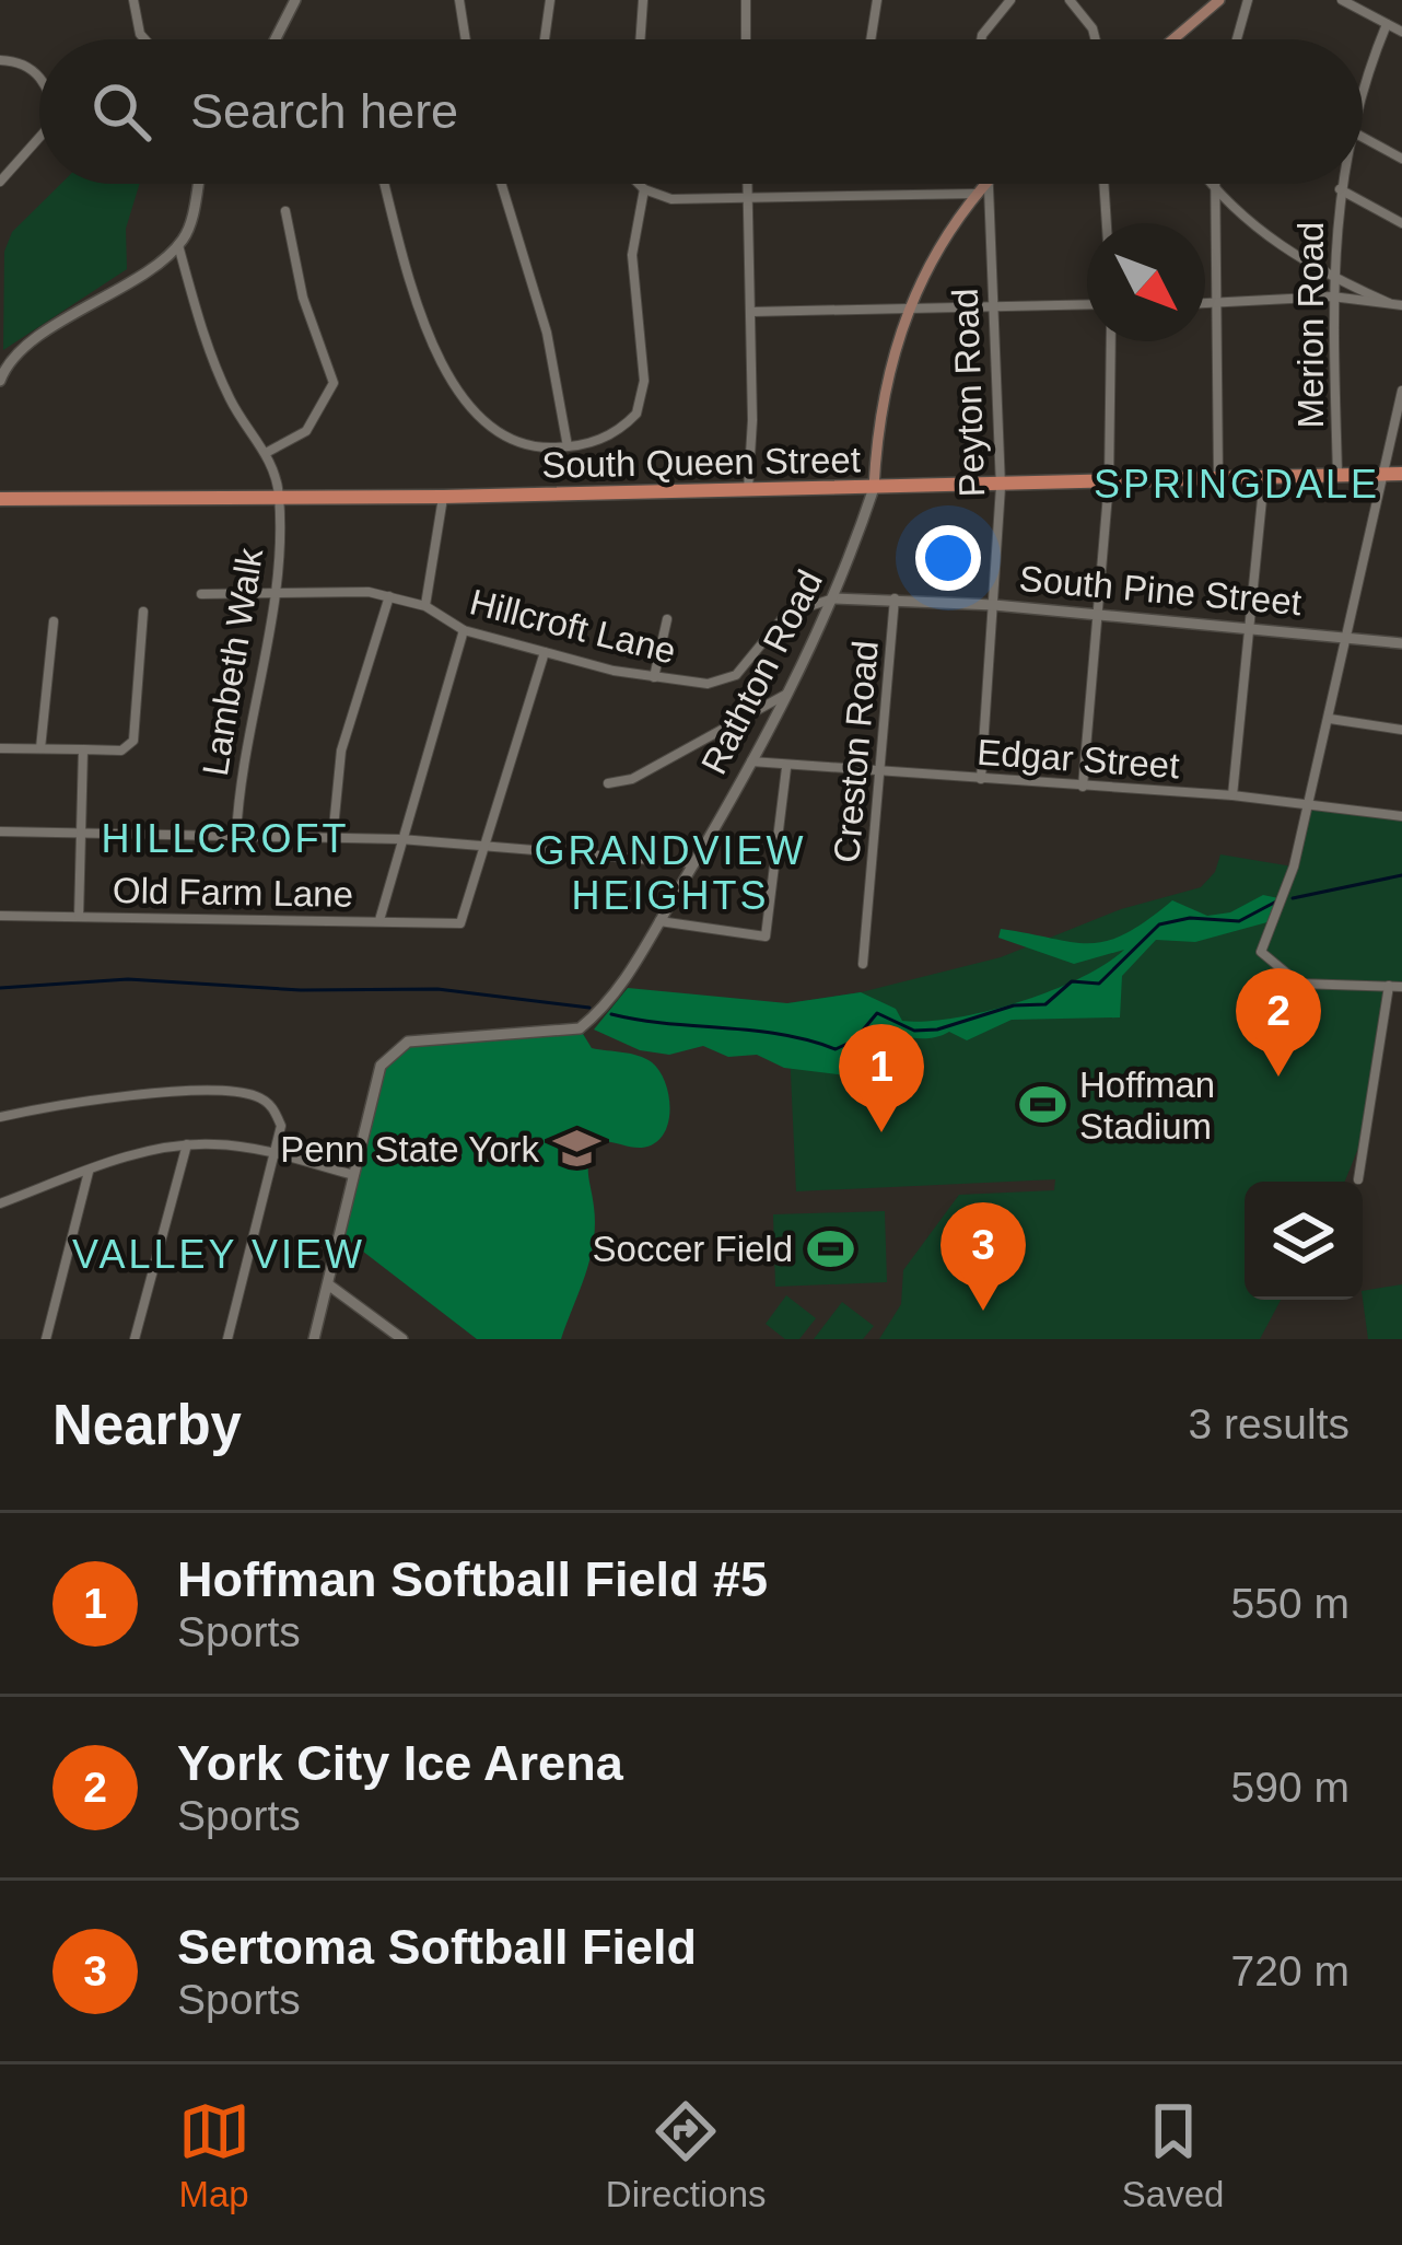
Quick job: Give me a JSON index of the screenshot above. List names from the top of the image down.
{
  "streets": {
    "main road": ["South Queen Street", "Rathton Road"],
    "street": [
      "Merion Road",
      "Peyton Road",
      "South Pine Street",
      "Hillcroft Lane",
      "Lambeth Walk",
      "Creston Road",
      "Edgar Street",
      "Old Farm Lane"
    ]
  },
  "crossings": [
    ["Merion Road", "South Queen Street"],
    ["Peyton Road", "South Queen Street"],
    ["Peyton Road", "South Pine Street"],
    ["Peyton Road", "Edgar Street"],
    ["South Queen Street", "Hillcroft Lane"],
    ["South Queen Street", "Lambeth Walk"],
    ["South Queen Street", "Rathton Road"],
    ["South Pine Street", "Hillcroft Lane"],
    ["South Pine Street", "Rathton Road"],
    ["South Pine Street", "Creston Road"],
    ["Hillcroft Lane", "Lambeth Walk"],
    ["Hillcroft Lane", "Rathton Road"],
    ["Rathton Road", "Edgar Street"],
    ["Creston Road", "Edgar Street"]
  ],
  "districts": [
    "SPRINGDALE",
    "HILLCROFT",
    "GRANDVIEW HEIGHTS",
    "VALLEY VIEW"
  ],
  "places": {
    "sports": ["Hoffman Stadium", "Soccer Field"],
    "school or university": ["Penn State York"]
  },
  "north": "bottom right",
  "page": {
    "search": "Search here",
    "pins": ["2", "1", "3"],
    "heading": ["Nearby", "3 results"],
    "list": [
      {
        "mark": "1",
        "name": "Hoffman Softball Field #5",
        "note": "Sports",
        "value": "550 m"
      },
      {
        "mark": "2",
        "name": "York City Ice Arena",
        "note": "Sports",
        "value": "590 m"
      },
      {
        "mark": "3",
        "name": "Sertoma Softball Field",
        "note": "Sports",
        "value": "720 m"
      }
    ],
    "nav": ["Map", "Directions", "Saved"]
  }
}
